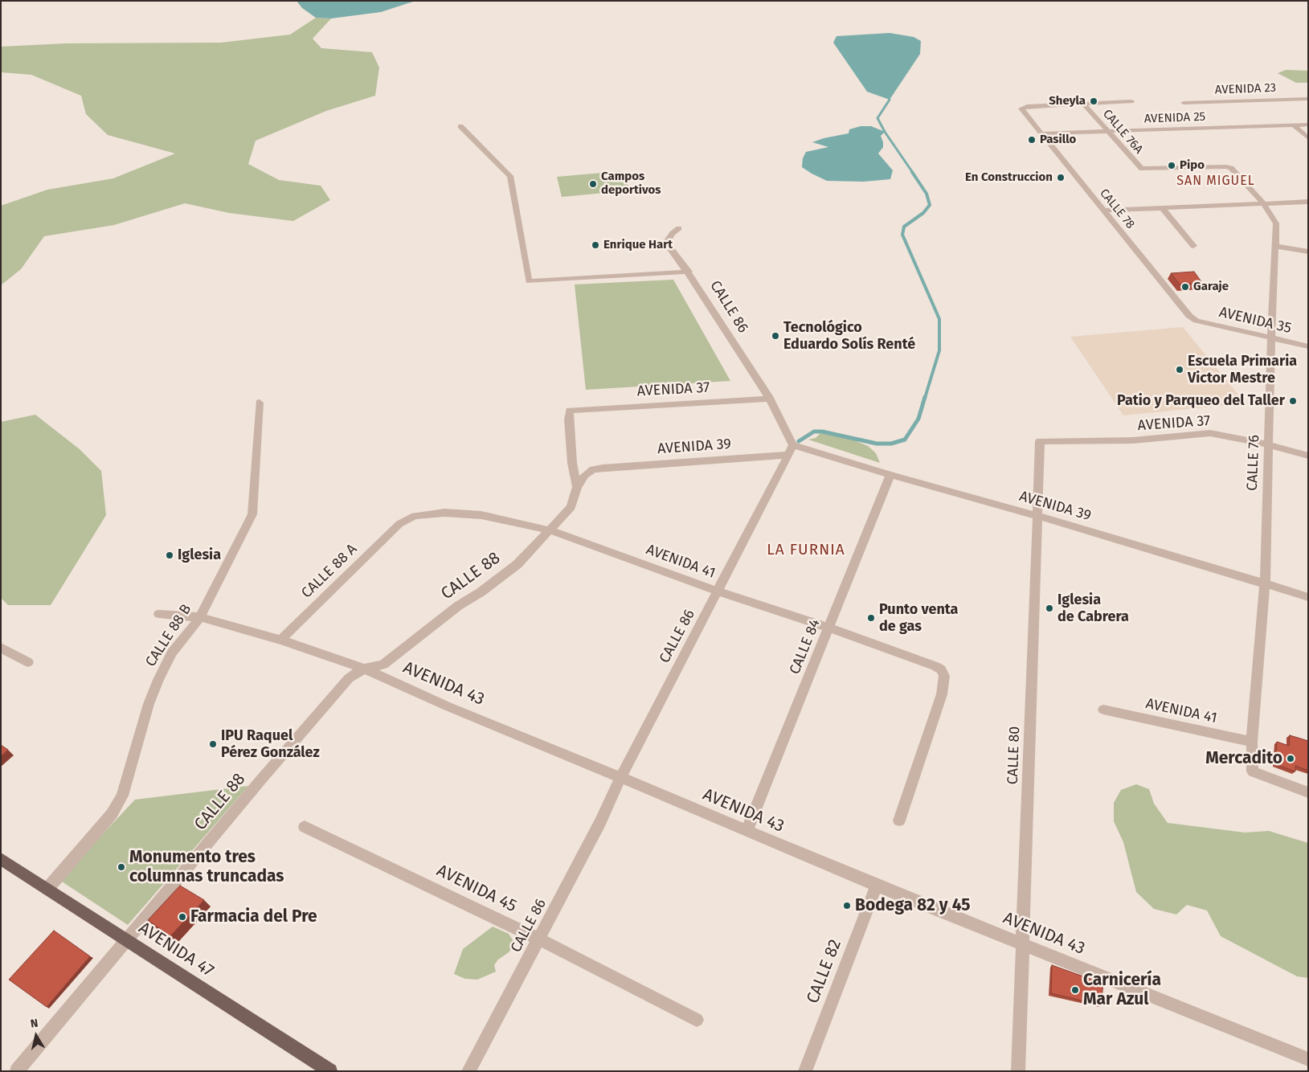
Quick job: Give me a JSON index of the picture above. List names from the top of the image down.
{
  "streets": {
    "main road": ["AVENIDA 47"],
    "street": [
      "AVENIDA 23",
      "AVENIDA 25",
      "CALLE 76A",
      "CALLE 78",
      "CALLE 86",
      "AVENIDA 35",
      "AVENIDA 37",
      "AVENIDA 39",
      "CALLE 76",
      "AVENIDA 41",
      "CALLE 88 A",
      "CALLE 88",
      "CALLE 88 B",
      "CALLE 84",
      "AVENIDA 43",
      "CALLE 80",
      "AVENIDA 45",
      "CALLE 82"
    ]
  },
  "crossings": [
    ["AVENIDA 25", "CALLE 76A"],
    ["AVENIDA 25", "CALLE 78"],
    ["CALLE 76A", "CALLE 78"],
    ["CALLE 76A", "CALLE 76"],
    ["CALLE 78", "AVENIDA 35"],
    ["CALLE 86", "AVENIDA 37"],
    ["CALLE 86", "AVENIDA 39"],
    ["CALLE 86", "AVENIDA 41"],
    ["CALLE 86", "AVENIDA 43"],
    ["CALLE 86", "AVENIDA 45"],
    ["AVENIDA 35", "CALLE 76"],
    ["AVENIDA 37", "CALLE 76"],
    ["AVENIDA 37", "CALLE 88"],
    ["AVENIDA 37", "CALLE 80"],
    ["AVENIDA 39", "CALLE 76"],
    ["AVENIDA 39", "CALLE 88"],
    ["AVENIDA 39", "CALLE 84"],
    ["AVENIDA 39", "CALLE 80"],
    ["CALLE 76", "AVENIDA 41"],
    ["AVENIDA 41", "CALLE 88 A"],
    ["AVENIDA 41", "CALLE 88"],
    ["AVENIDA 41", "CALLE 84"],
    ["CALLE 88 A", "AVENIDA 43"],
    ["CALLE 88", "AVENIDA 43"],
    ["CALLE 88", "AVENIDA 47"],
    ["CALLE 88 B", "AVENIDA 43"],
    ["CALLE 88 B", "AVENIDA 47"],
    ["CALLE 84", "AVENIDA 43"],
    ["AVENIDA 43", "CALLE 80"],
    ["AVENIDA 43", "CALLE 82"]
  ],
  "districts": ["SAN MIGUEL", "LA FURNIA"],
  "places": [
    "Sheyla",
    "Pasillo",
    "Pipo",
    "En Construccion",
    "Campos deportivos",
    "Enrique Hart",
    "Garaje",
    "Tecnológico Eduardo Solís Renté",
    "Escuela Primaria Victor Mestre",
    "Patio y Parqueo del Taller",
    "Iglesia",
    "Iglesia de Cabrera",
    "Punto venta de gas",
    "IPU Raquel Pérez González",
    "Mercadito",
    "Monumento tres columnas truncadas",
    "Bodega 82 y 45",
    "Farmacia del Pre",
    "Carnicería Mar Azul"
  ],
  "north": "top"
}
